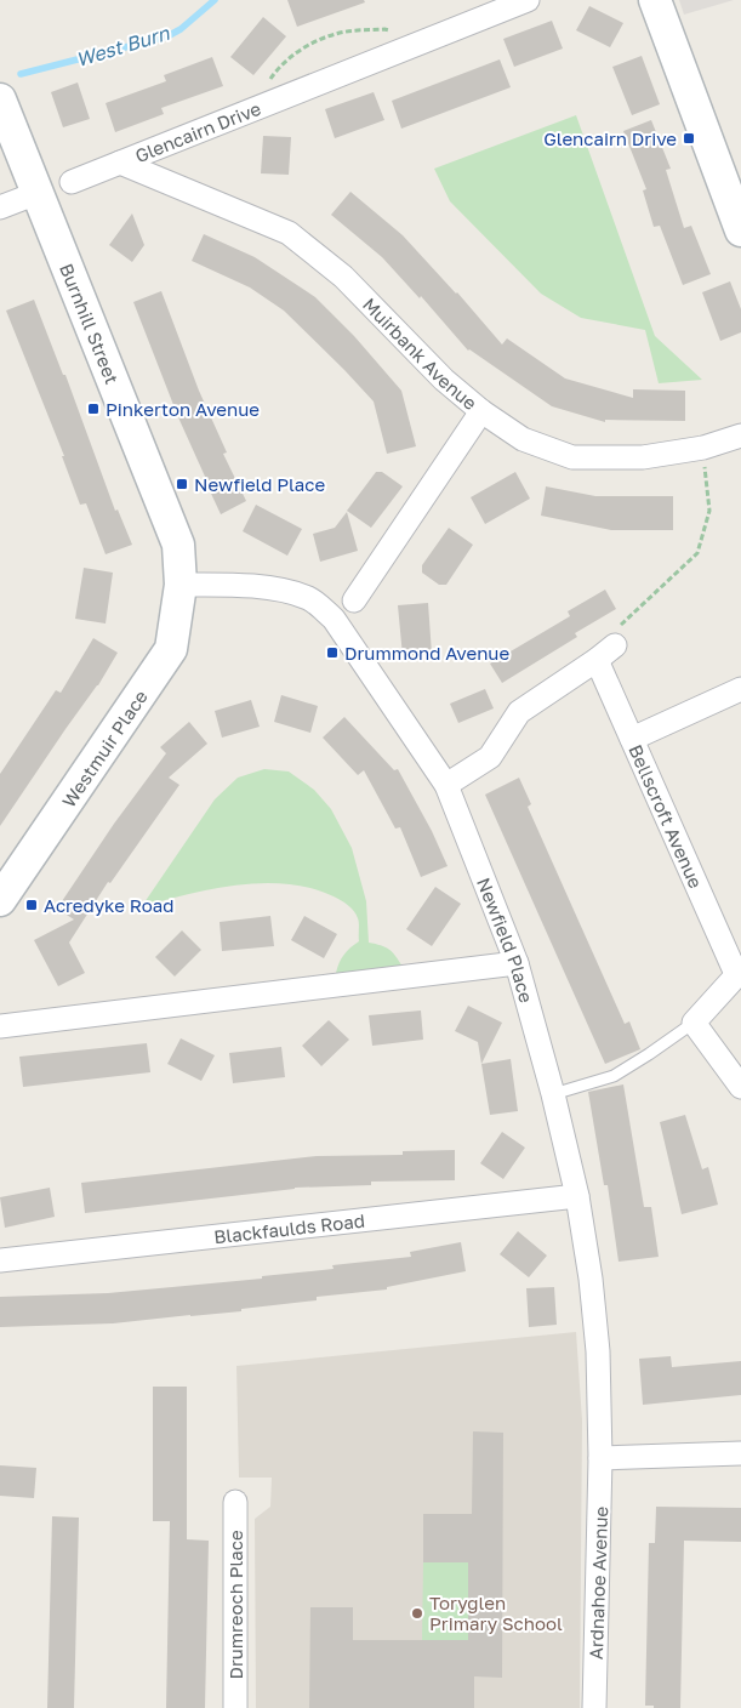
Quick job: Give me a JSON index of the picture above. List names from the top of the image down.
{
  "streets": {
    "main road": ["Burnhill Street", "Westmuir Place"],
    "street": [
      "Glencairn Drive",
      "Muirbank Avenue",
      "Bellscroft Avenue",
      "Newfield Place",
      "Blackfaulds Road",
      "Ardnahoe Avenue",
      "Drumreoch Place"
    ]
  },
  "crossings": [
    ["Glencairn Drive", "Muirbank Avenue"],
    ["Burnhill Street", "Westmuir Place"],
    ["Burnhill Street", "Newfield Place"],
    ["Westmuir Place", "Newfield Place"],
    ["Newfield Place", "Blackfaulds Road"],
    ["Newfield Place", "Ardnahoe Avenue"]
  ],
  "water": ["West Burn"],
  "places": {
    "transit": [
      "Glencairn Drive",
      "Pinkerton Avenue",
      "Newfield Place",
      "Drummond Avenue",
      "Acredyke Road"
    ],
    "other": ["Toryglen Primary School"]
  }
}
